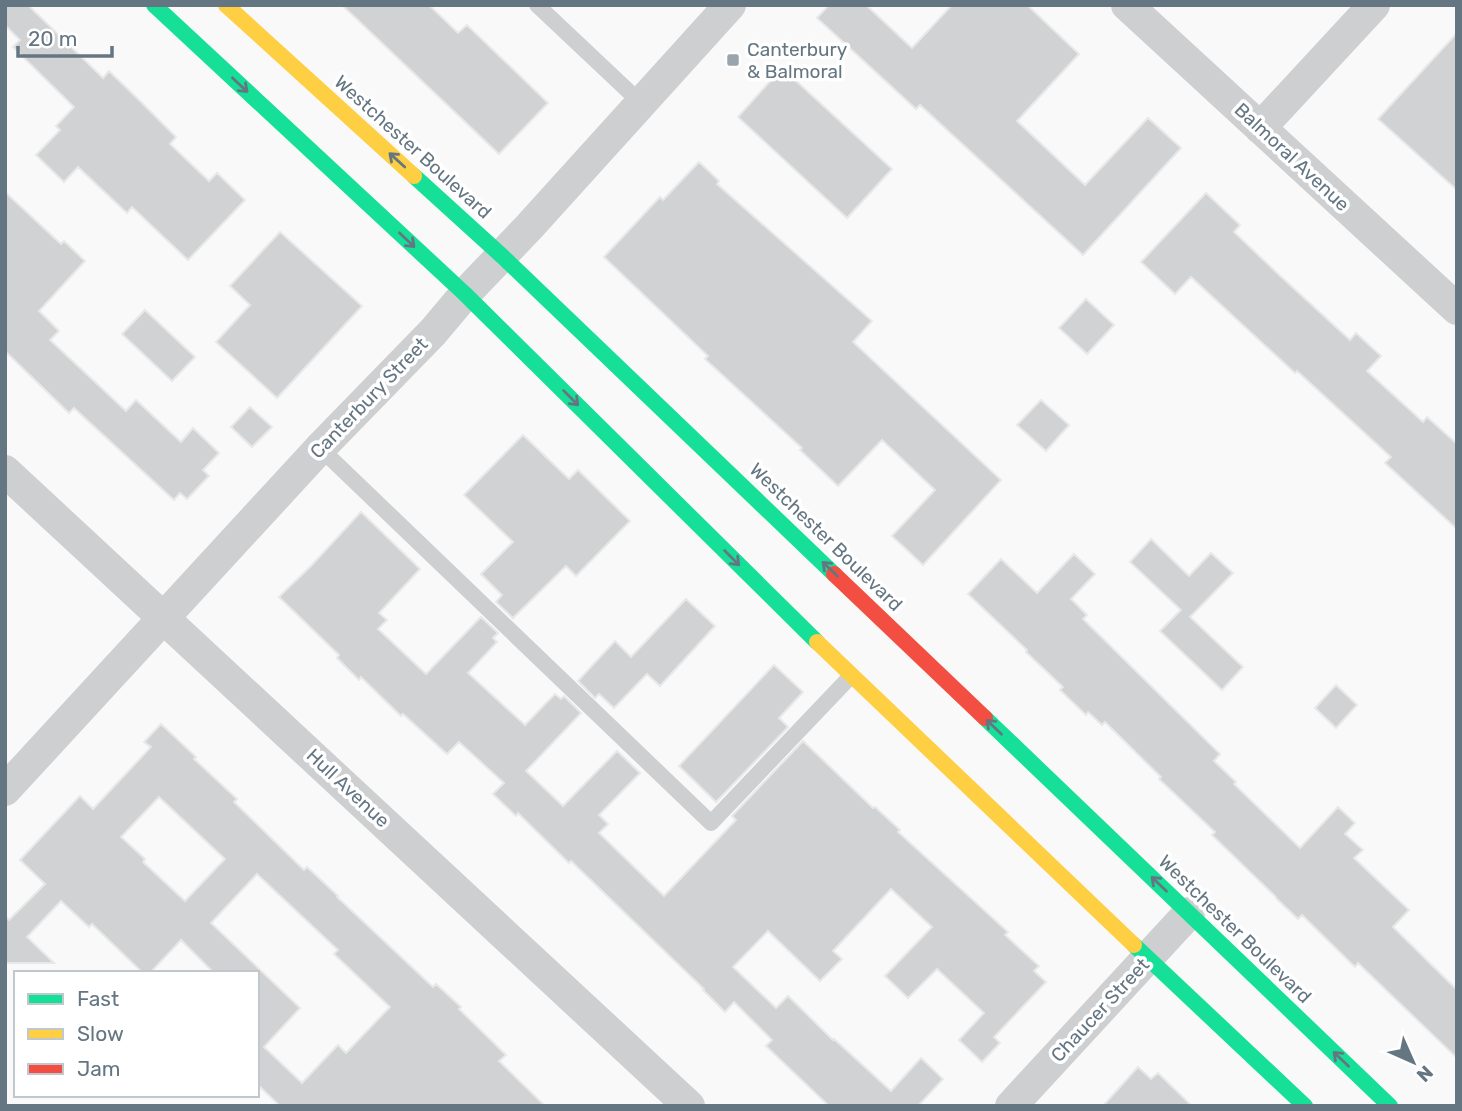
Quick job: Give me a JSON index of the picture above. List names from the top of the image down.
{
  "streets": {
    "street": [
      "Westchester Boulevard",
      "Balmoral Avenue",
      "Canterbury Street",
      "Hull Avenue",
      "Chaucer Street"
    ]
  },
  "crossings": [
    ["Westchester Boulevard", "Canterbury Street"],
    ["Westchester Boulevard", "Chaucer Street"],
    ["Canterbury Street", "Hull Avenue"]
  ],
  "places": {
    "transit": ["Canterbury & Balmoral"]
  },
  "legend": ["Fast", "Slow", "Jam"],
  "scale_bar": "20 m",
  "north": "bottom right"
}
